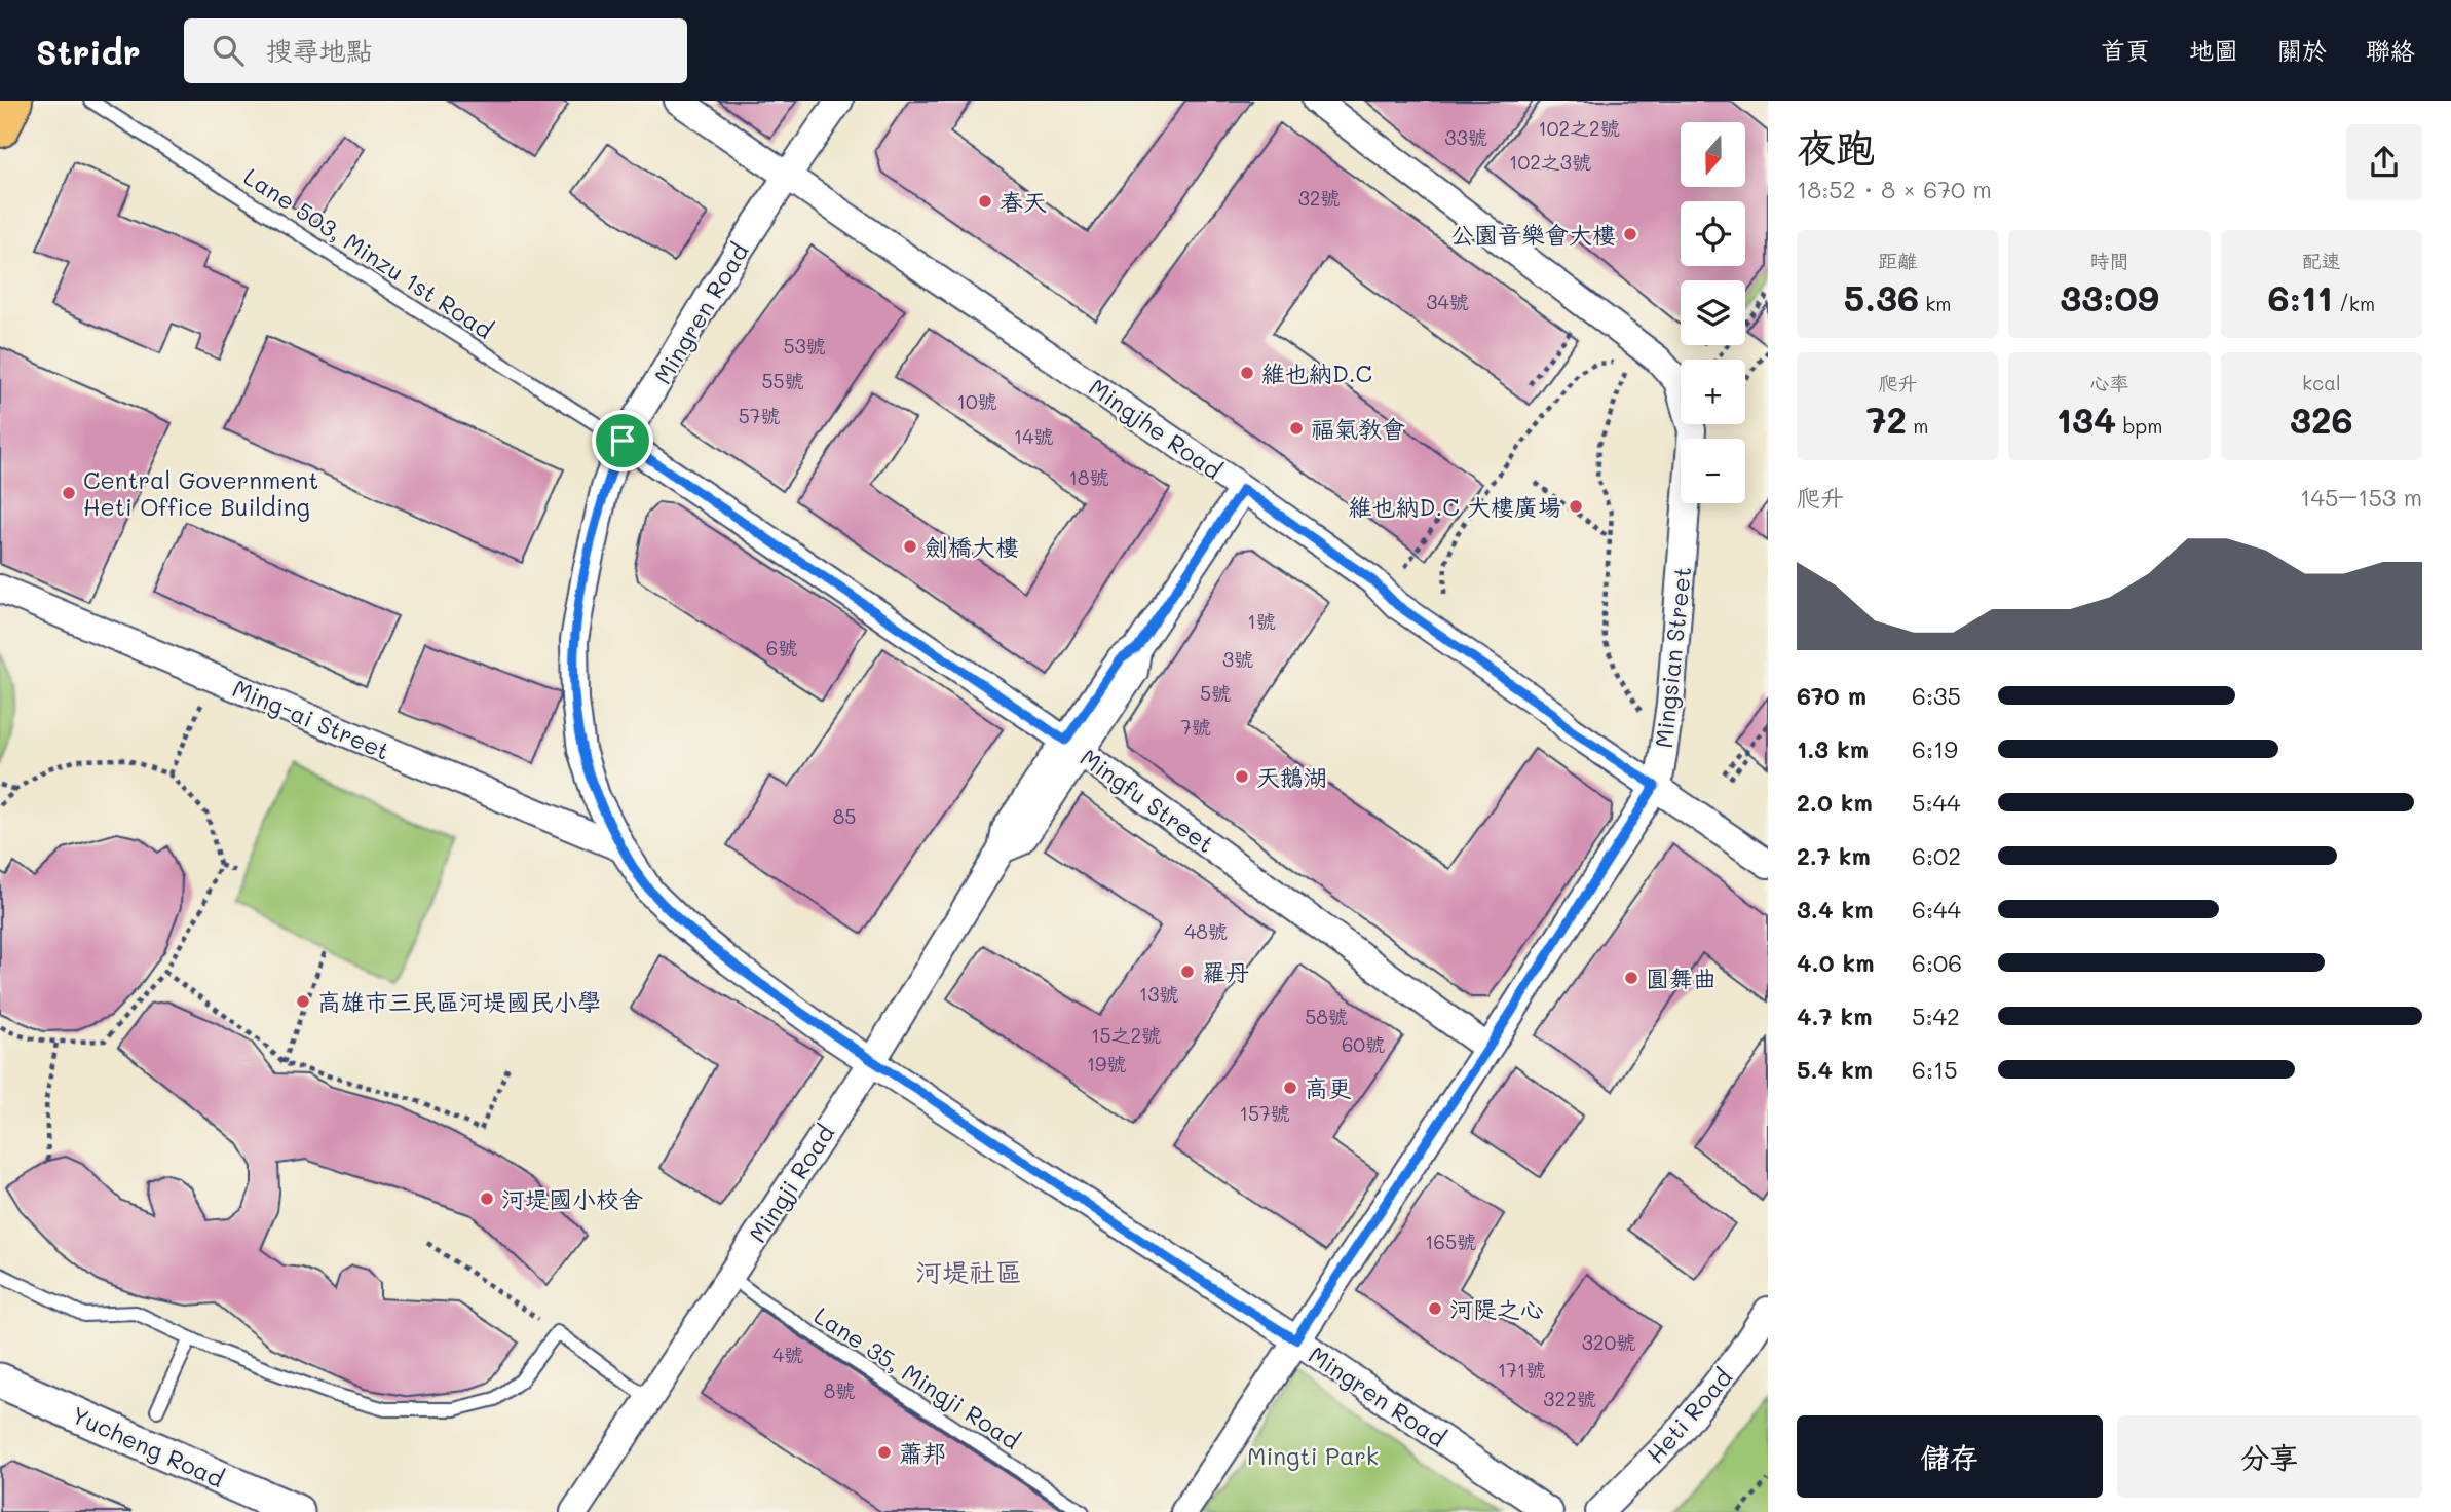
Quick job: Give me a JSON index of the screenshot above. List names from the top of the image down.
{
  "streets": {
    "street": [
      "Mingren Road",
      "Mingjhe Road",
      "Mingsian Street",
      "Ming-ai Street",
      "Mingfu Street",
      "Mingji Road",
      "Heti Road",
      "Yucheng Road"
    ],
    "lane": ["Lane 503, Minzu 1st Road", "Lane 35, Mingji Road"]
  },
  "crossings": [
    ["Lane 503, Minzu 1st Road", "Mingren Road"],
    ["Lane 503, Minzu 1st Road", "Mingfu Street"],
    ["Mingren Road", "Mingjhe Road"],
    ["Mingren Road", "Mingsian Street"],
    ["Mingren Road", "Ming-ai Street"],
    ["Mingren Road", "Mingfu Street"],
    ["Mingren Road", "Mingji Road"],
    ["Mingjhe Road", "Mingsian Street"],
    ["Mingjhe Road", "Mingji Road"],
    ["Mingsian Street", "Mingfu Street"],
    ["Mingfu Street", "Mingji Road"],
    ["Mingji Road", "Lane 35, Mingji Road"]
  ],
  "districts": ["河堤社區"],
  "parks": ["Mingti Park"],
  "places": [
    "春天",
    "公園音樂會大樓",
    "維也納D.C",
    "福氣教會",
    "Central Government Heti Office Building",
    "維也納D.C 大樓廣場",
    "劍橋大樓",
    "天鵝湖",
    "羅丹",
    "圓舞曲",
    "高雄市三民區河堤國民小學",
    "高更",
    "河堤國小校舍",
    "河隄之心",
    "蕭邦"
  ],
  "house_numbers": [
    "102之2號",
    "33號",
    "102之3號",
    "32號",
    "34號",
    "53號",
    "55號",
    "10號",
    "57號",
    "14號",
    "18號",
    "1號",
    "6號",
    "3號",
    "5號",
    "7號",
    "85",
    "48號",
    "13號",
    "58號",
    "15之2號",
    "60號",
    "19號",
    "157號",
    "165號",
    "320號",
    "4號",
    "171號",
    "8號",
    "322號"
  ],
  "north": "bottom",
  "page": {
    "header": "Stridr",
    "search": "搜尋地點",
    "nav": [
      "首頁",
      "地圖",
      "關於",
      "聯絡"
    ],
    "heading": ["夜跑", "18:52 · 8 × 670 m"],
    "map_buttons": ["+", "−"],
    "stats": [
      ["距離", "5.36 km"],
      ["時間", "33:09"],
      ["配速", "6:11 /km"],
      ["爬升", "72 m"],
      ["心率", "134 bpm"],
      ["kcal", "326"]
    ],
    "chart": ["爬升", "145–153 m"],
    "list": [
      {
        "name": "670 m",
        "note": "6:35"
      },
      {
        "name": "1.3 km",
        "note": "6:19"
      },
      {
        "name": "2.0 km",
        "note": "5:44"
      },
      {
        "name": "2.7 km",
        "note": "6:02"
      },
      {
        "name": "3.4 km",
        "note": "6:44"
      },
      {
        "name": "4.0 km",
        "note": "6:06"
      },
      {
        "name": "4.7 km",
        "note": "5:42"
      },
      {
        "name": "5.4 km",
        "note": "6:15"
      }
    ],
    "buttons": ["儲存", "分享"]
  }
}
